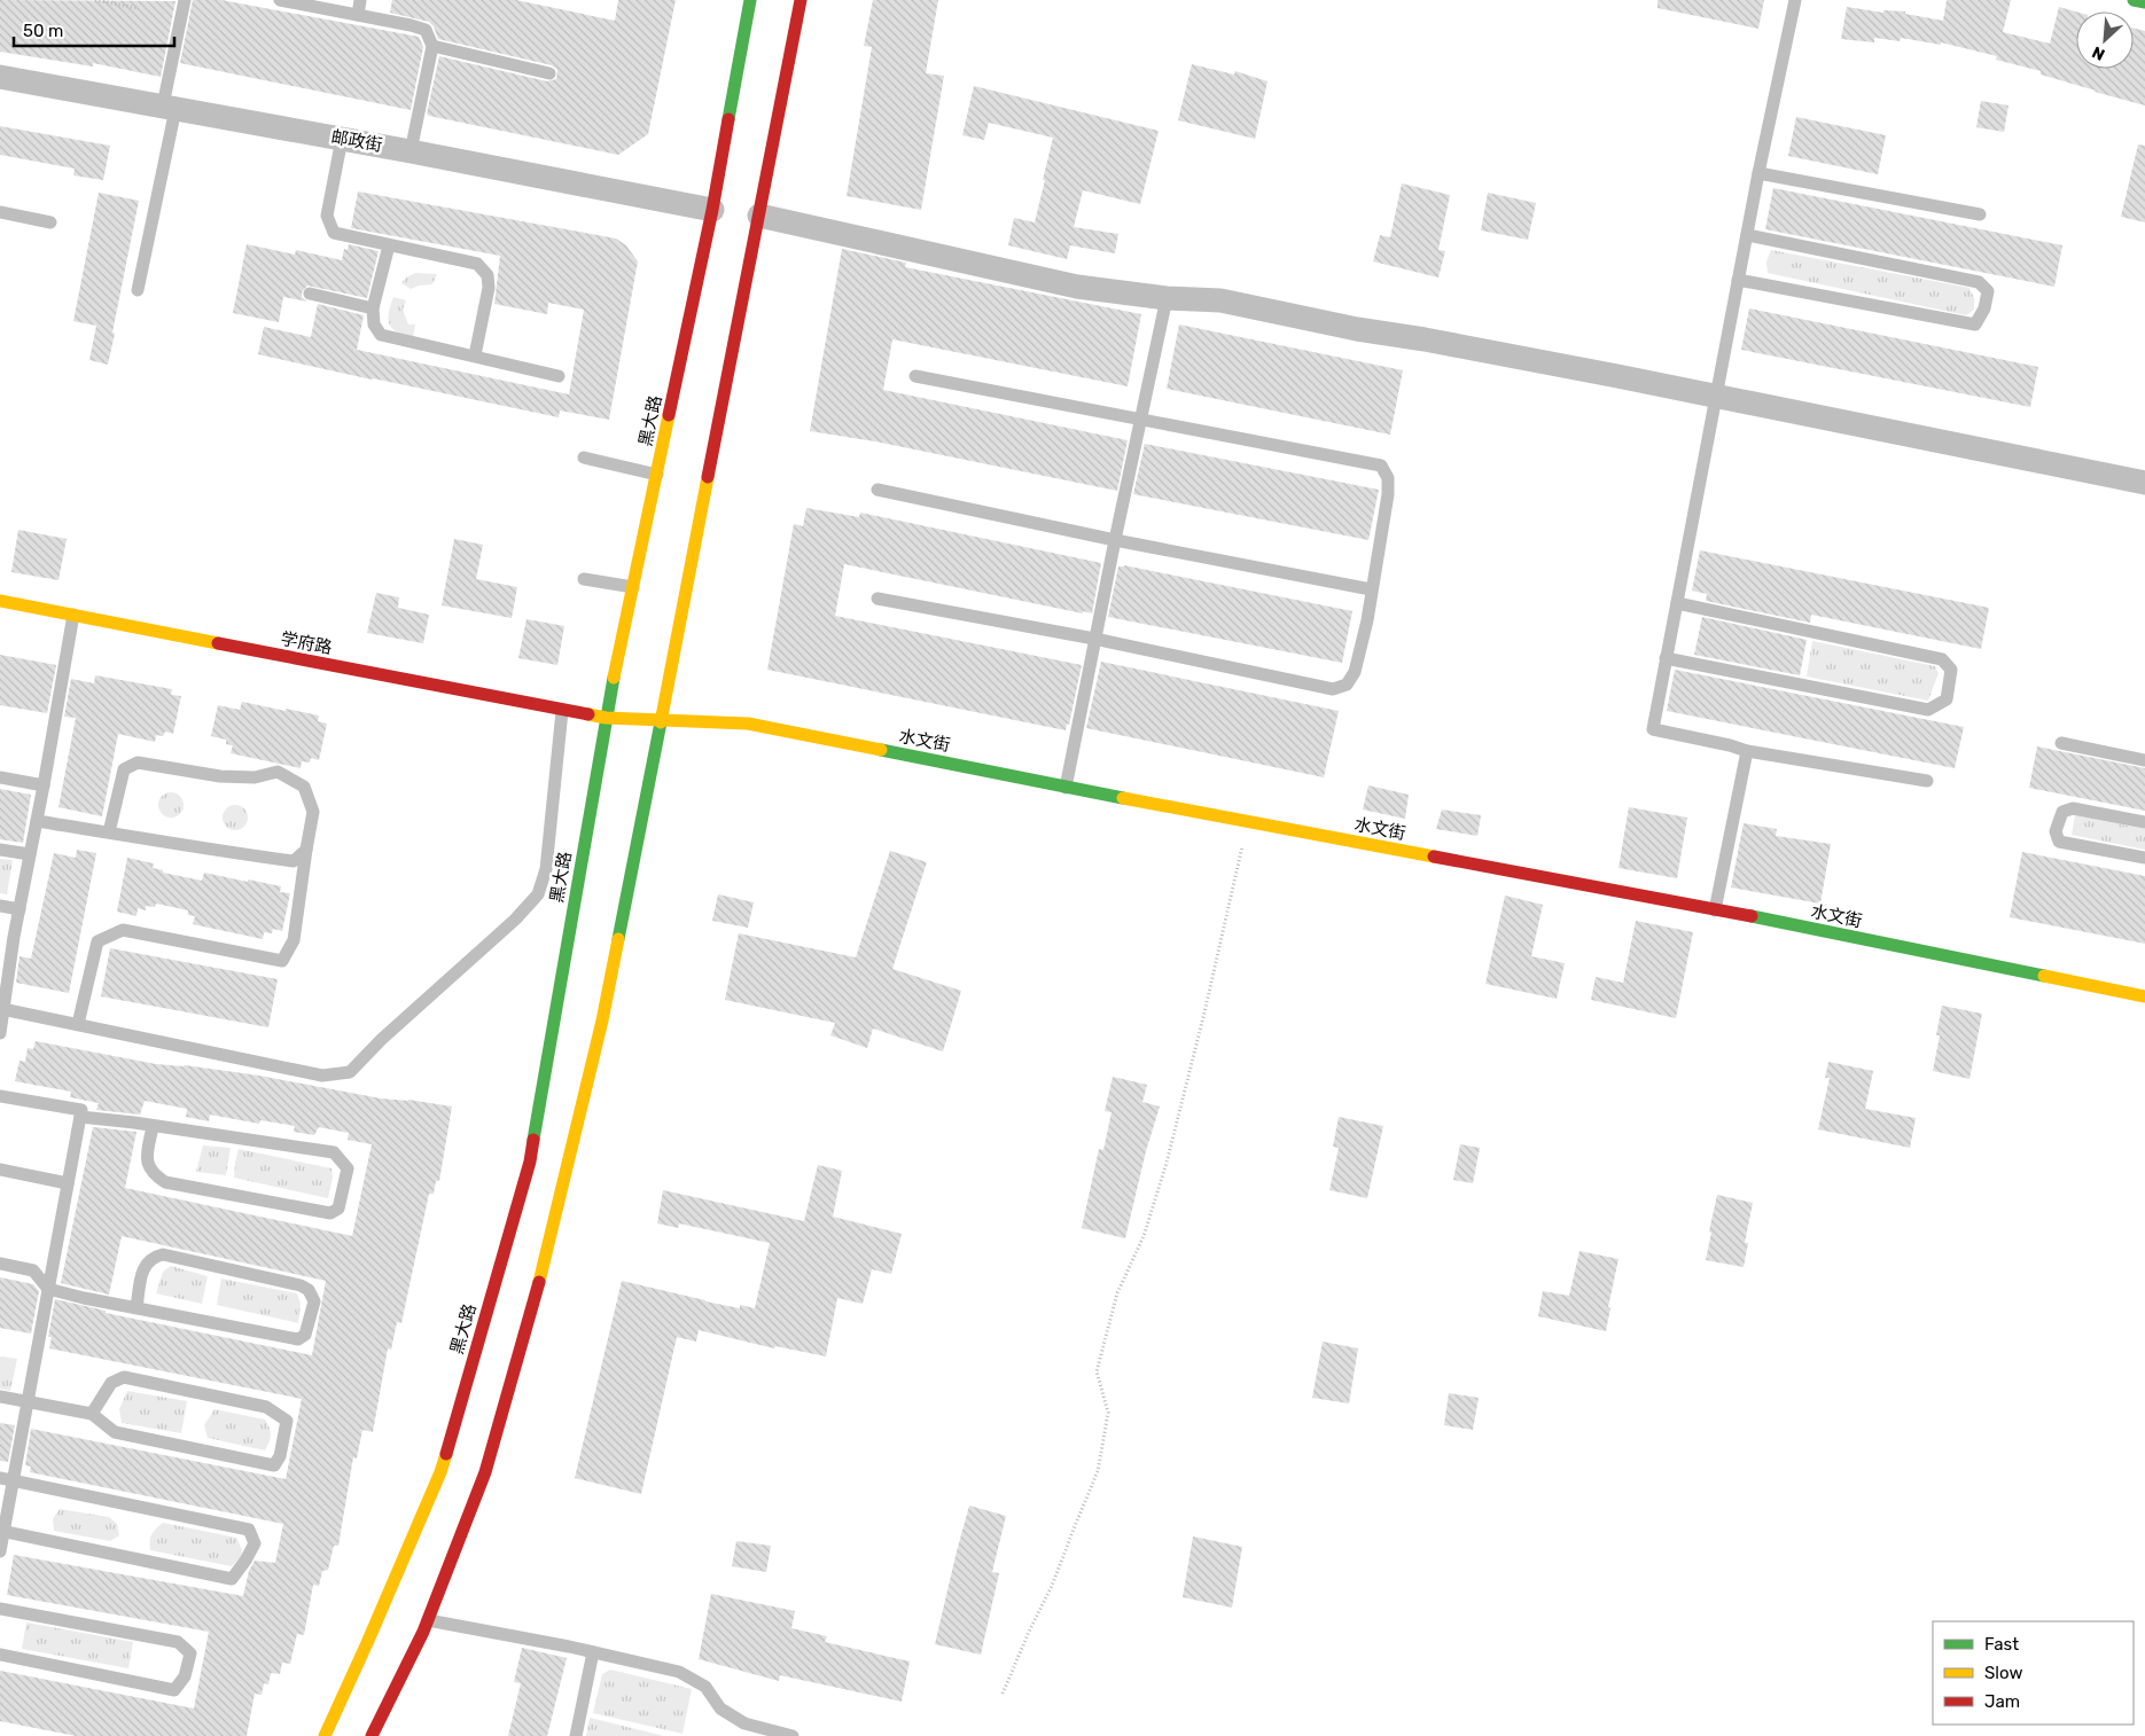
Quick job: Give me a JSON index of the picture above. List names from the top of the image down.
{
  "streets": {
    "main road": ["黑大路", "学府路", "水文街"],
    "street": ["邮政街"]
  },
  "crossings": [
    ["邮政街", "黑大路"],
    ["黑大路", "学府路"],
    ["黑大路", "水文街"],
    ["学府路", "水文街"]
  ],
  "legend": ["Fast", "Slow", "Jam"],
  "scale_bar": "50 m",
  "north": "bottom left"
}
